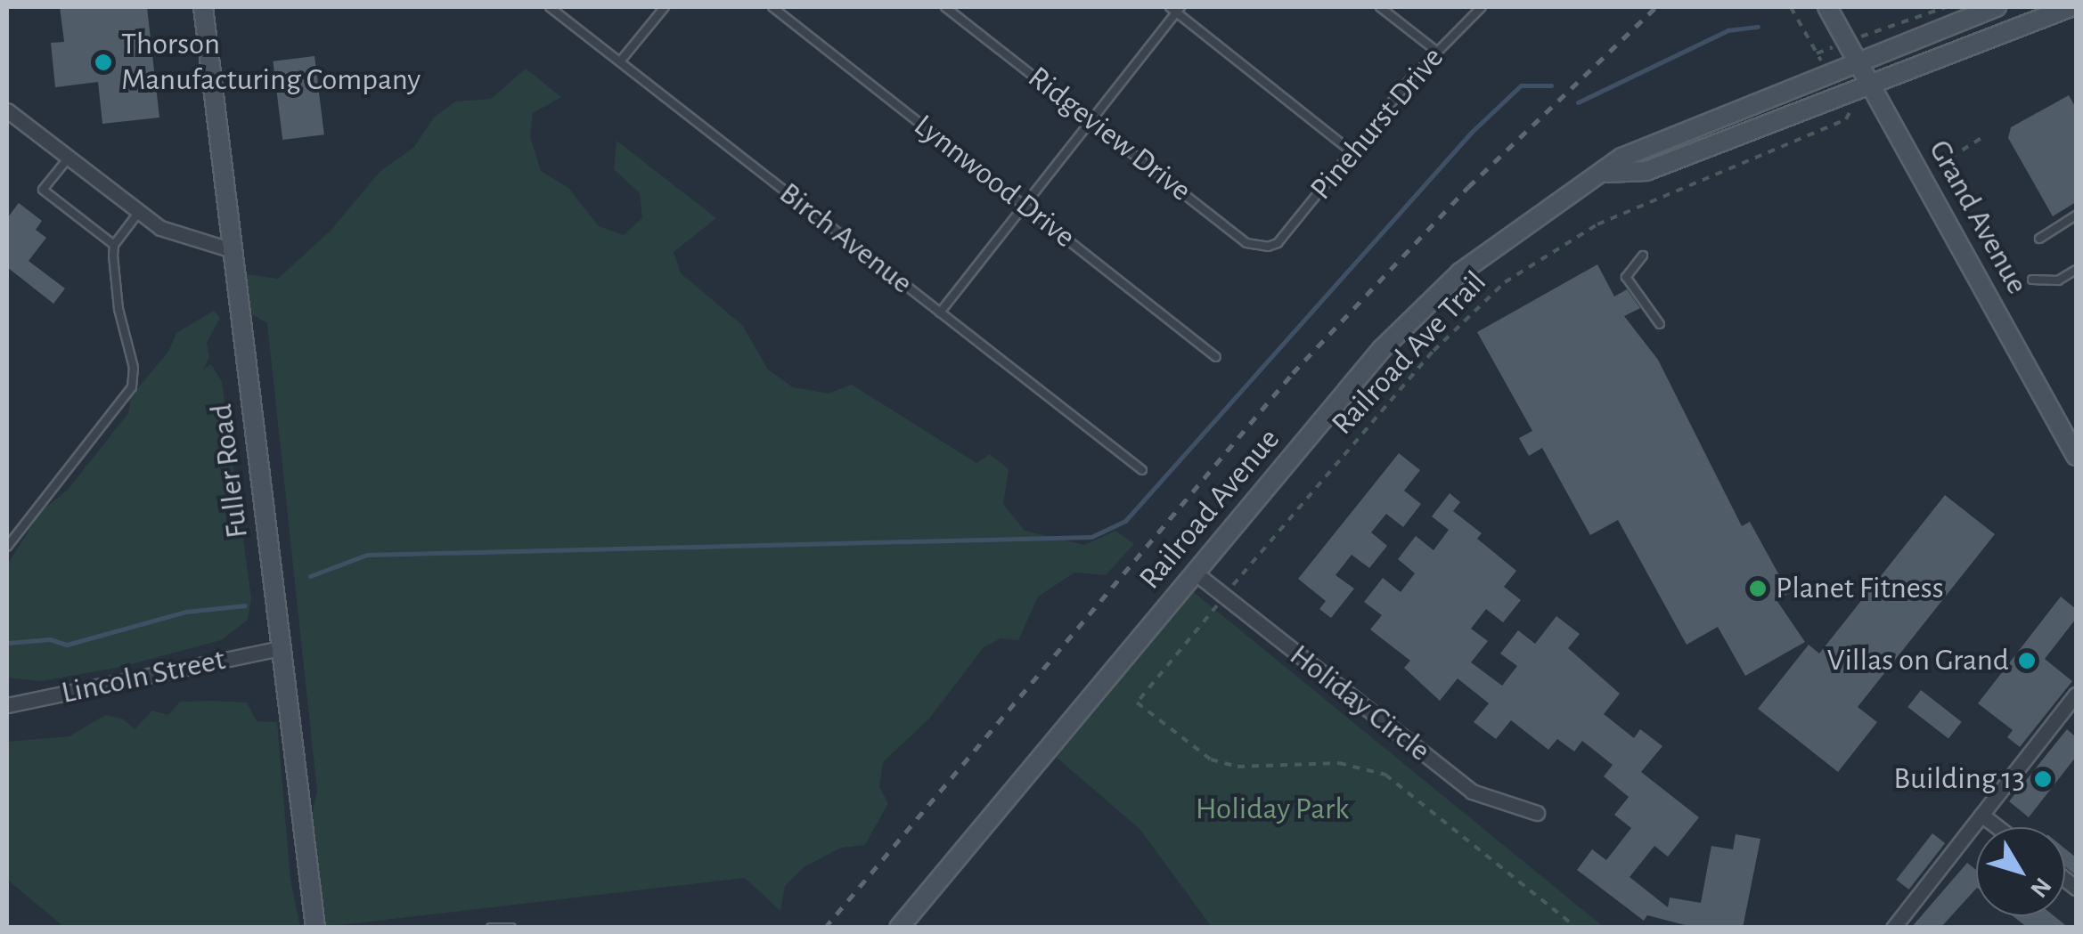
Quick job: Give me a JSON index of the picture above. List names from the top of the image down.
{
  "streets": {
    "main road": ["Grand Avenue", "Fuller Road", "Railroad Avenue"],
    "street": ["Lincoln Street", "Holiday Circle"],
    "lane": [
      "Pinehurst Drive",
      "Ridgeview Drive",
      "Lynnwood Drive",
      "Birch Avenue"
    ],
    "path": ["Railroad Ave Trail"]
  },
  "crossings": [
    ["Pinehurst Drive", "Ridgeview Drive"],
    ["Grand Avenue", "Railroad Avenue"],
    ["Fuller Road", "Lincoln Street"],
    ["Railroad Avenue", "Holiday Circle"]
  ],
  "parks": ["Holiday Park"],
  "places": [
    "Thorson Manufacturing Company",
    "Planet Fitness",
    "Villas on Grand",
    "Building 13"
  ],
  "north": "bottom right"
}
